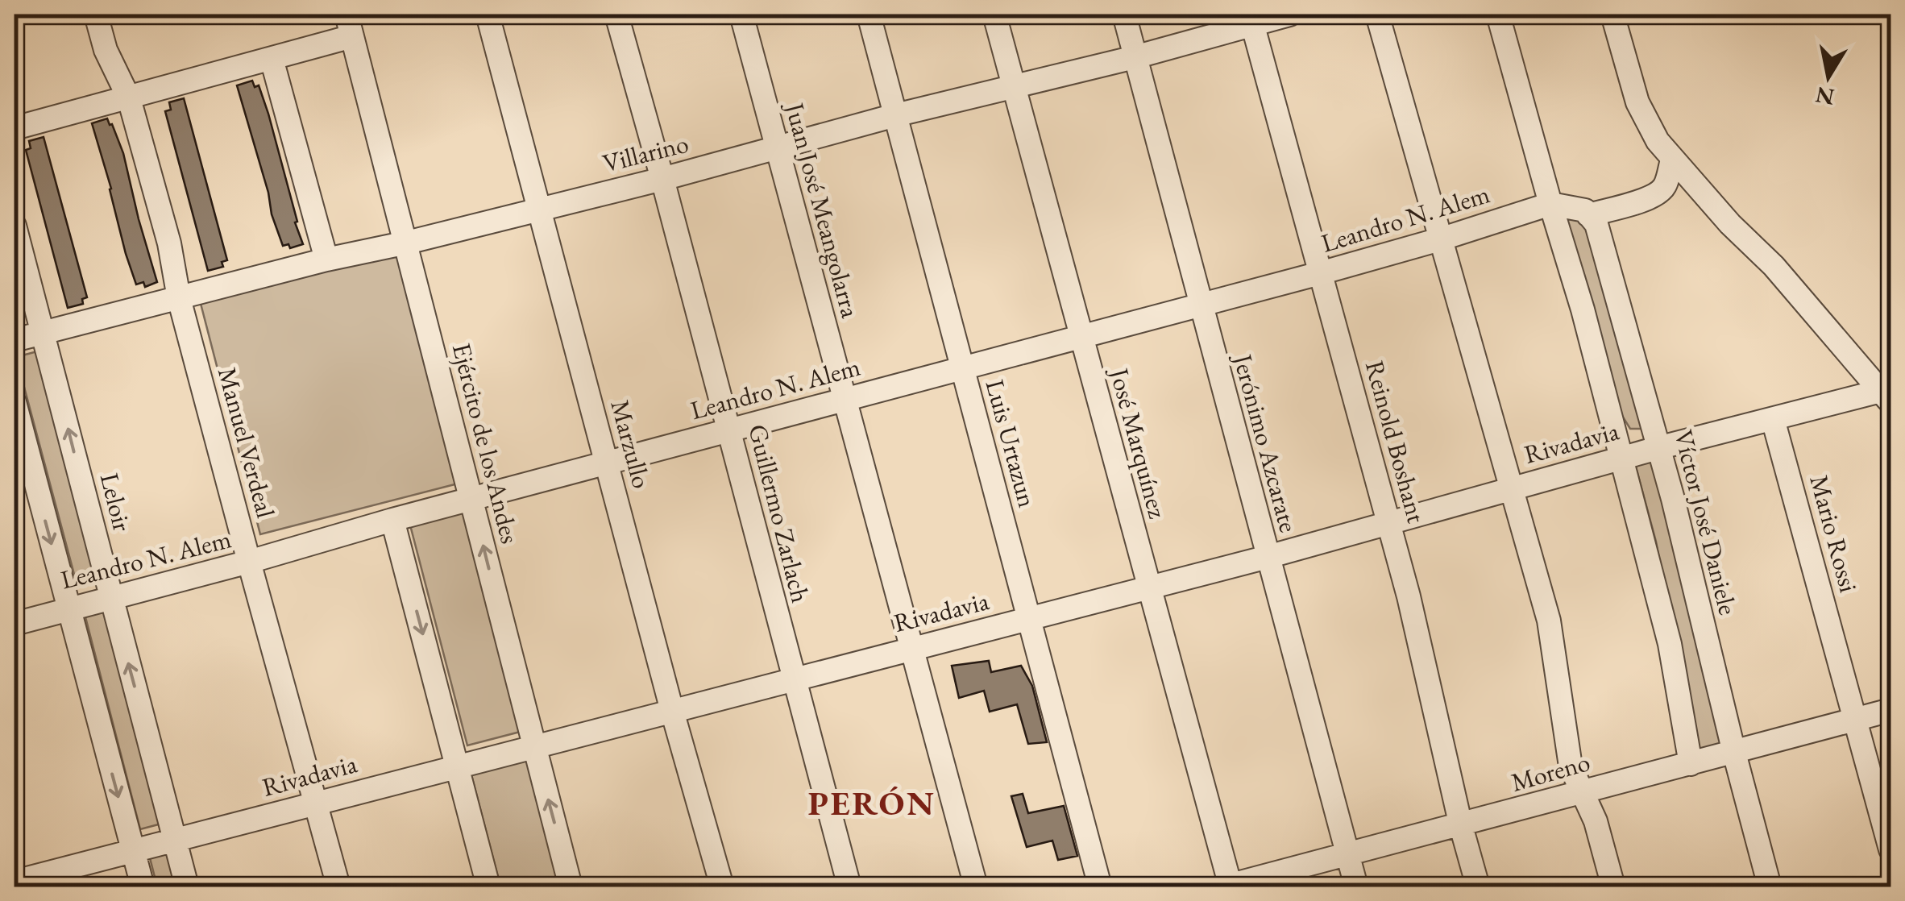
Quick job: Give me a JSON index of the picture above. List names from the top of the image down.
{
  "streets": {
    "street": [
      "Villarino",
      "Juan José Meangolarra",
      "Leandro N. Alem",
      "Reinold Boshant",
      "Manuel Verdeal",
      "Rivadavia",
      "Ejército de los Andes",
      "Luis Urtazun",
      "José Marquínez",
      "Jerónimo Azcarate",
      "Marzullo",
      "Leloir",
      "Guillermo Zarlach",
      "Víctor José Daniele",
      "Mario Rossi",
      "Moreno"
    ]
  },
  "crossings": [
    ["Villarino", "Juan José Meangolarra"],
    ["Villarino", "Reinold Boshant"],
    ["Villarino", "Manuel Verdeal"],
    ["Villarino", "Ejército de los Andes"],
    ["Villarino", "Luis Urtazun"],
    ["Villarino", "José Marquínez"],
    ["Villarino", "Jerónimo Azcarate"],
    ["Villarino", "Marzullo"],
    ["Villarino", "Leloir"],
    ["Villarino", "Guillermo Zarlach"],
    ["Juan José Meangolarra", "Leandro N. Alem"],
    ["Juan José Meangolarra", "Rivadavia"],
    ["Leandro N. Alem", "Reinold Boshant"],
    ["Leandro N. Alem", "Manuel Verdeal"],
    ["Leandro N. Alem", "Ejército de los Andes"],
    ["Leandro N. Alem", "Luis Urtazun"],
    ["Leandro N. Alem", "José Marquínez"],
    ["Leandro N. Alem", "Jerónimo Azcarate"],
    ["Leandro N. Alem", "Marzullo"],
    ["Leandro N. Alem", "Leloir"],
    ["Leandro N. Alem", "Guillermo Zarlach"],
    ["Reinold Boshant", "Rivadavia"],
    ["Reinold Boshant", "Moreno"],
    ["Manuel Verdeal", "Rivadavia"],
    ["Rivadavia", "Ejército de los Andes"],
    ["Rivadavia", "Luis Urtazun"],
    ["Rivadavia", "José Marquínez"],
    ["Rivadavia", "Jerónimo Azcarate"],
    ["Rivadavia", "Marzullo"],
    ["Rivadavia", "Leloir"],
    ["Rivadavia", "Guillermo Zarlach"],
    ["Rivadavia", "Víctor José Daniele"],
    ["Rivadavia", "Mario Rossi"],
    ["José Marquínez", "Moreno"],
    ["Jerónimo Azcarate", "Moreno"],
    ["Víctor José Daniele", "Moreno"],
    ["Mario Rossi", "Moreno"]
  ],
  "districts": ["PERÓN"],
  "north": "bottom"
}
